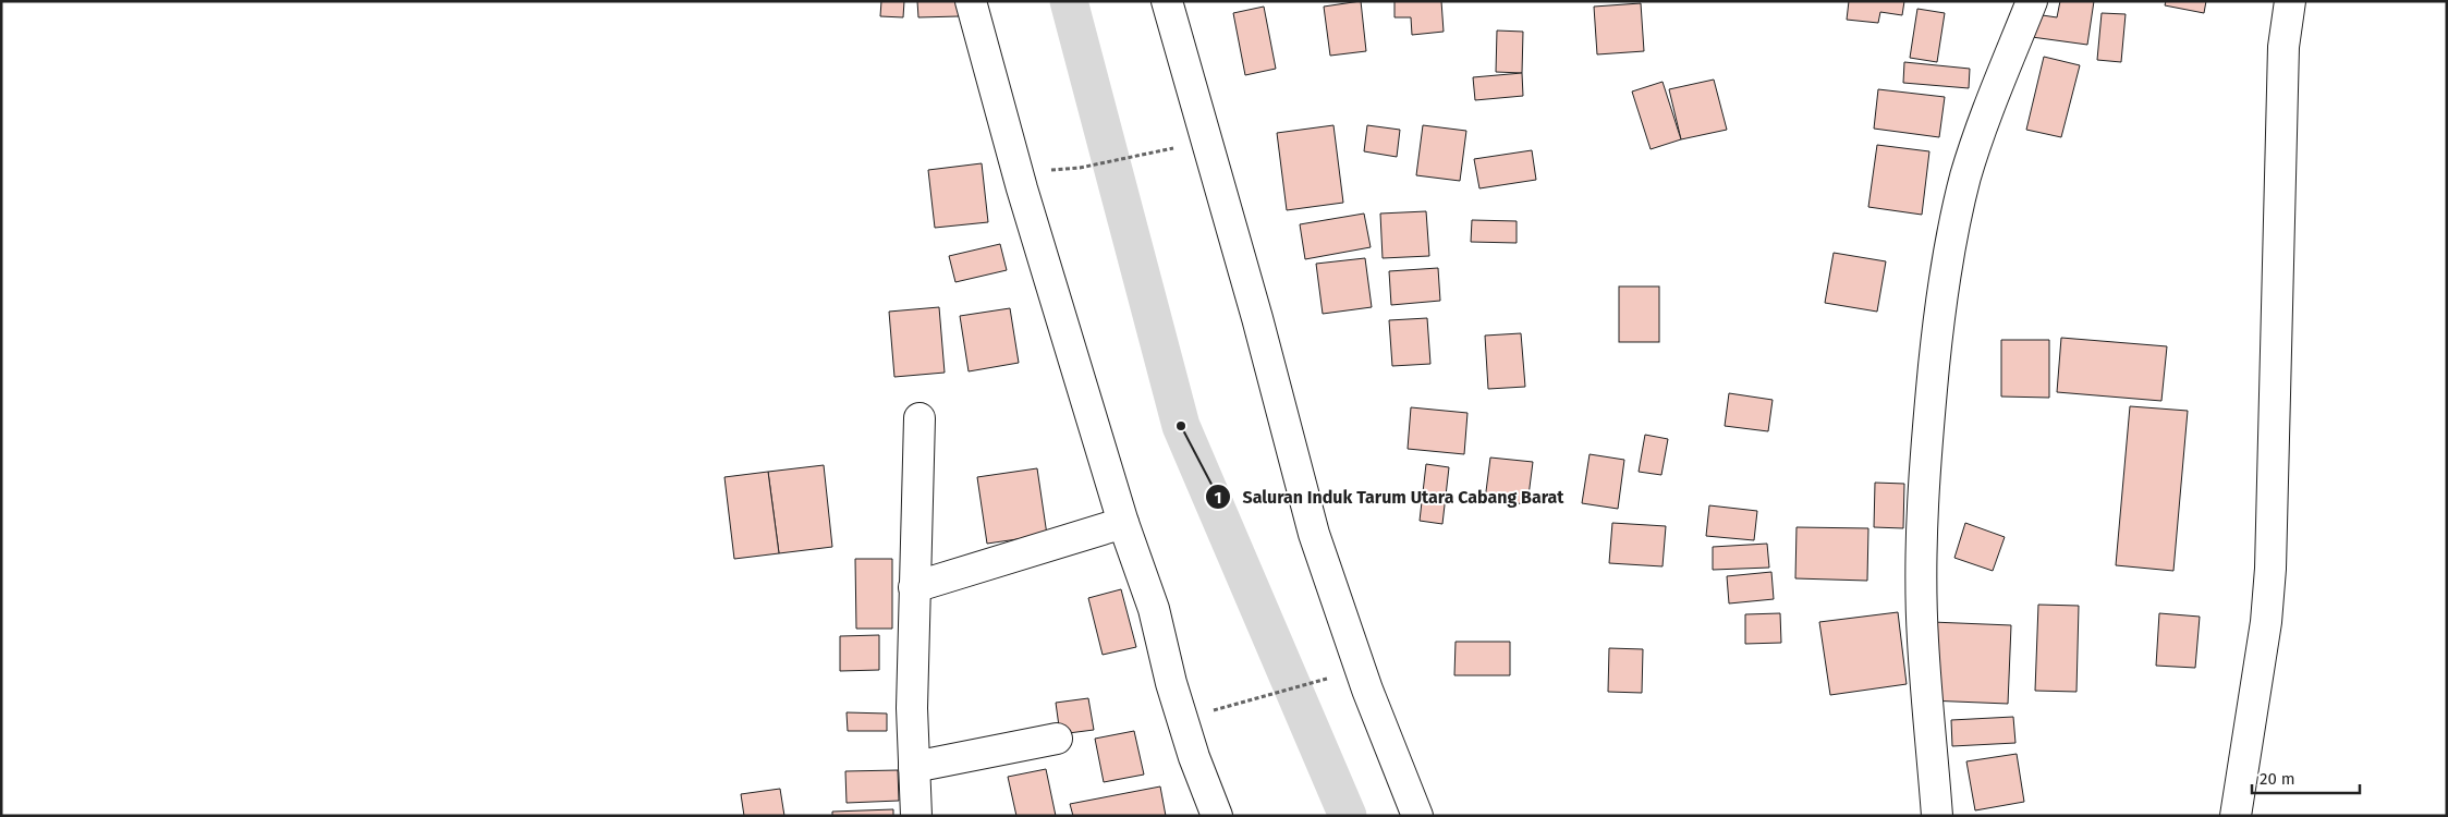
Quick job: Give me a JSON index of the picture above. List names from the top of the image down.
{
  "places": ["Saluran Induk Tarum Utara Cabang Barat"],
  "scale_bar": "20 m"
}
